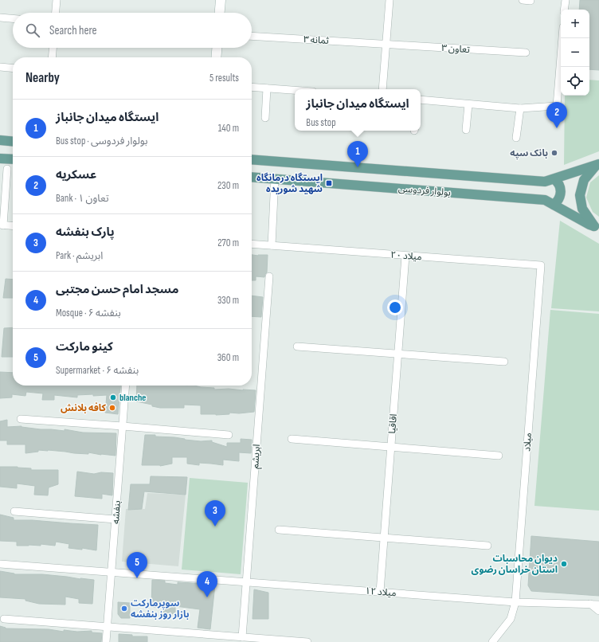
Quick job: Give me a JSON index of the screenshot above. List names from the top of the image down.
{
  "streets": {
    "main road": ["بولوار فردوسی"],
    "street": [
      "ثمانه ۳",
      "تعاون ۳",
      "میلاد ۲۰",
      "اقاقیا",
      "میلاد",
      "ابریشم",
      "بنفشه",
      "میلاد ۱۲"
    ]
  },
  "crossings": [
    ["ثمانه ۳", "تعاون ۳"],
    ["میلاد ۲۰", "اقاقیا"],
    ["میلاد ۲۰", "میلاد"],
    ["اقاقیا", "میلاد ۱۲"],
    ["میلاد", "میلاد ۱۲"],
    ["ابریشم", "میلاد ۱۲"],
    ["بنفشه", "میلاد ۱۲"]
  ],
  "places": {
    "other": [
      "بانک سپه",
      "blanche",
      "کافه بلانش",
      "دیوان محاسبات استان خراسان رضوی",
      "سوپرمارکت بازار روز بنفشه"
    ],
    "transit": ["ایستگاه درمانگاه شهید شوریده"]
  },
  "page": {
    "map_buttons": ["+", "−"],
    "search": "Search here",
    "heading": ["Nearby", "5 results"],
    "popup": ["ایستگاه میدان جانباز", "Bus stop"],
    "list": [
      {
        "mark": "1",
        "name": "ایستگاه میدان جانباز",
        "note": "Bus stop · بولوار فردوسی",
        "value": "140 m"
      },
      {
        "mark": "2",
        "name": "عسکریه",
        "note": "Bank · تعاون ۱",
        "value": "230 m"
      },
      {
        "mark": "3",
        "name": "پارک بنفشه",
        "note": "Park · ابریشم",
        "value": "270 m"
      },
      {
        "mark": "4",
        "name": "مسجد امام حسن مجتبی",
        "note": "Mosque · بنفشه ۶",
        "value": "330 m"
      },
      {
        "mark": "5",
        "name": "کینو مارکت",
        "note": "Supermarket · بنفشه ۶",
        "value": "360 m"
      }
    ],
    "pins": [
      "2",
      "1",
      "3",
      "5",
      "4"
    ]
  }
}
